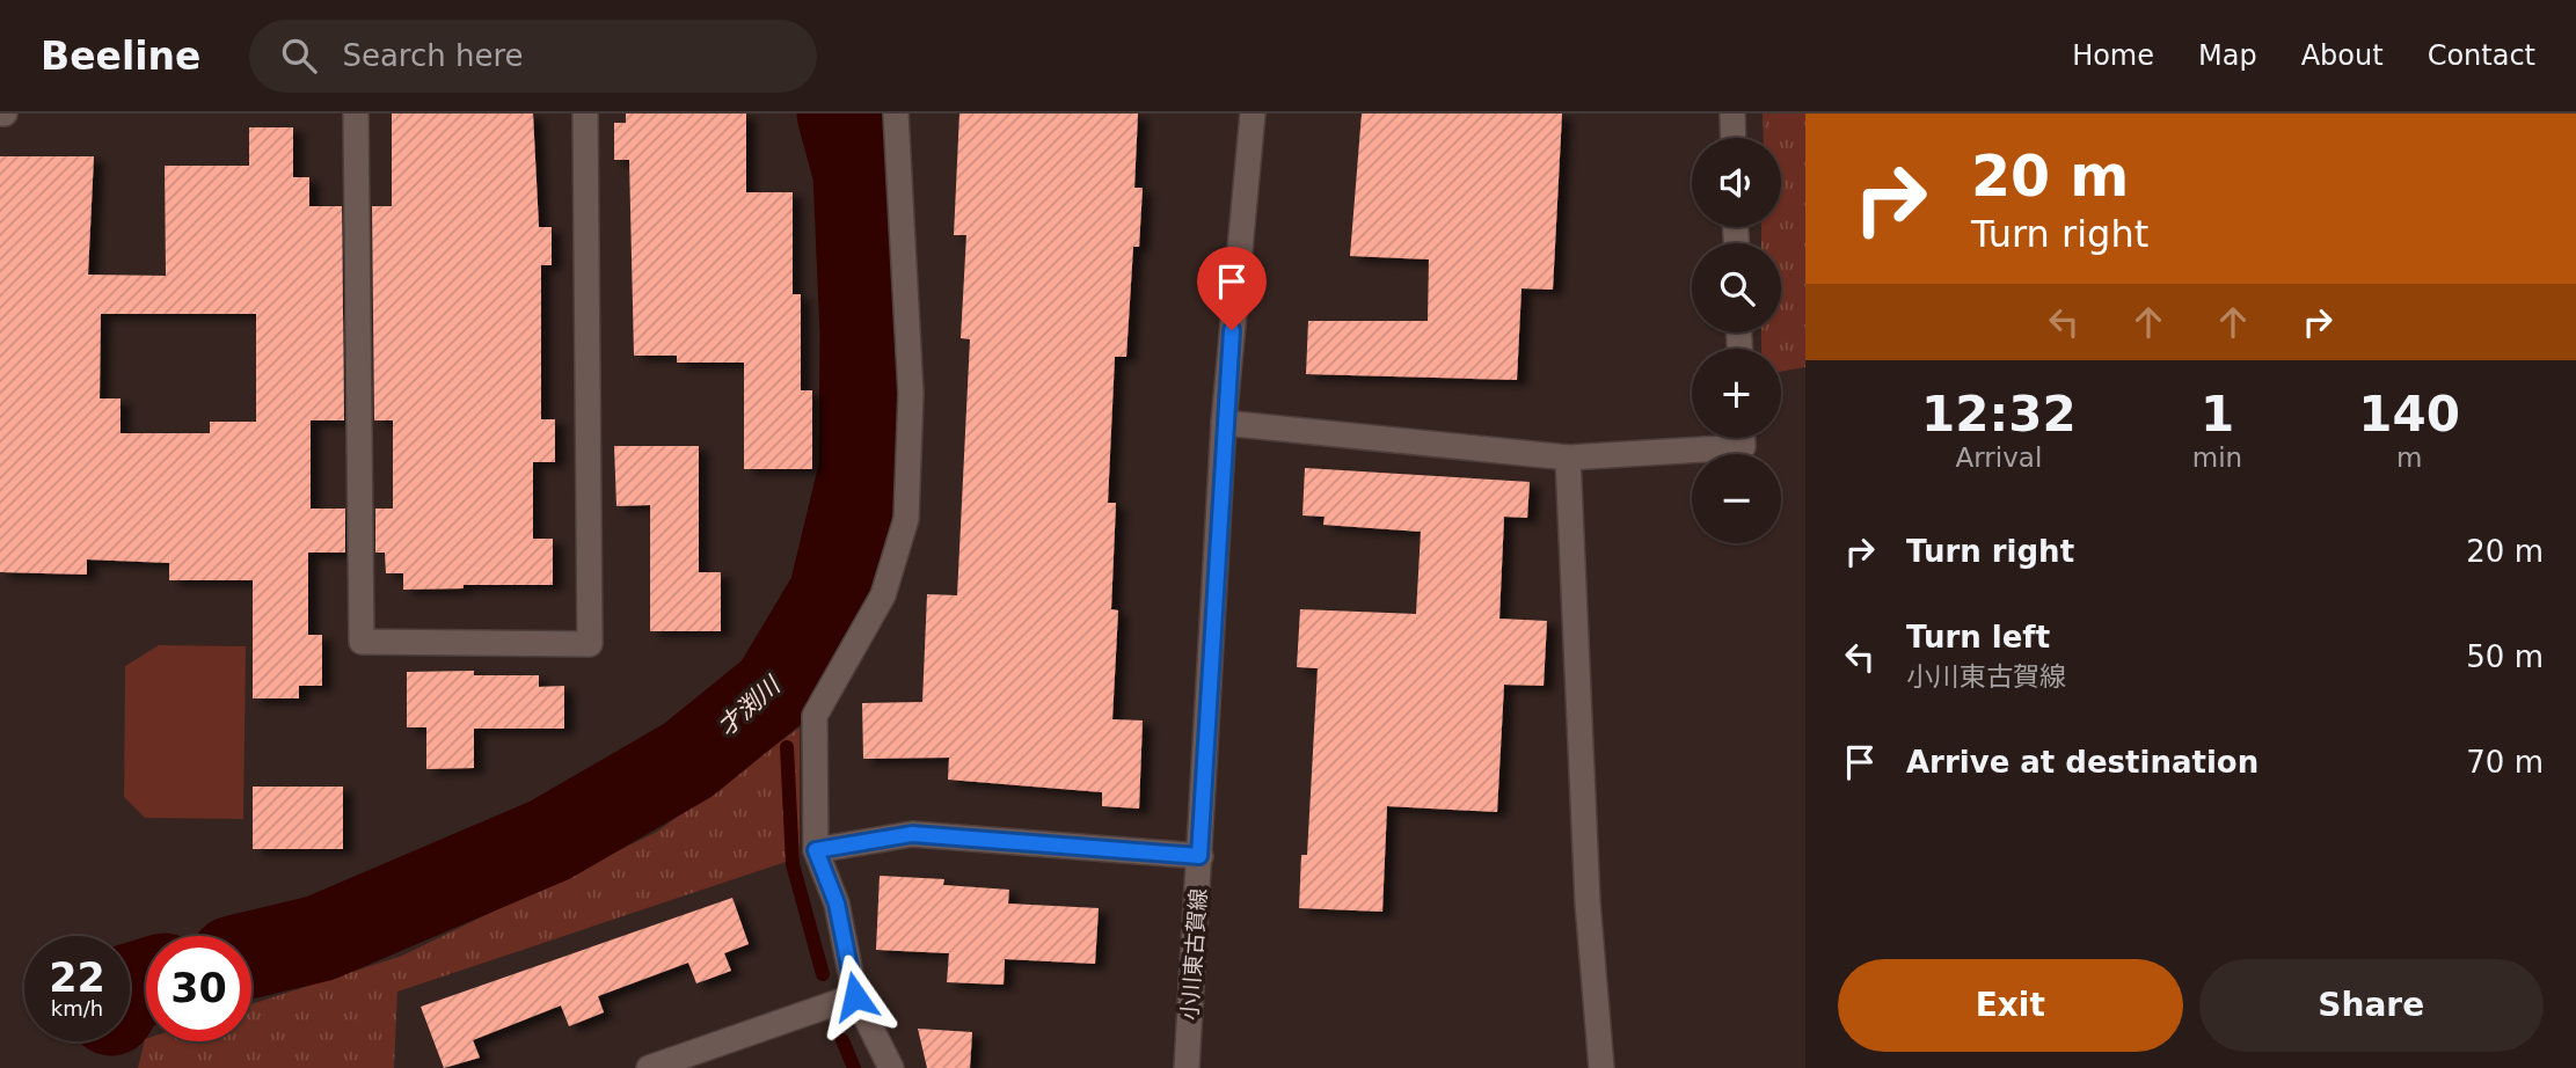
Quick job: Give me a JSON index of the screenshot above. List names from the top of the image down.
{
  "streets": {
    "street": ["小川東古賀線"]
  },
  "water": ["才渕川"],
  "page": {
    "header": "Beeline",
    "search": "Search here",
    "nav": [
      "Home",
      "Map",
      "About",
      "Contact"
    ],
    "turn": ["20 m", "Turn right"],
    "map_buttons": ["+", "−"],
    "eta": [
      "12:32",
      "Arrival",
      "1",
      "min",
      "140",
      "m"
    ],
    "list": [
      {
        "name": "Turn right",
        "value": "20 m"
      },
      {
        "name": "Turn left",
        "note": "小川東古賀線",
        "value": "50 m"
      },
      {
        "name": "Arrive at destination",
        "value": "70 m"
      }
    ],
    "speed": "22 km/h",
    "limit": "30",
    "buttons": ["Exit", "Share"]
  }
}
